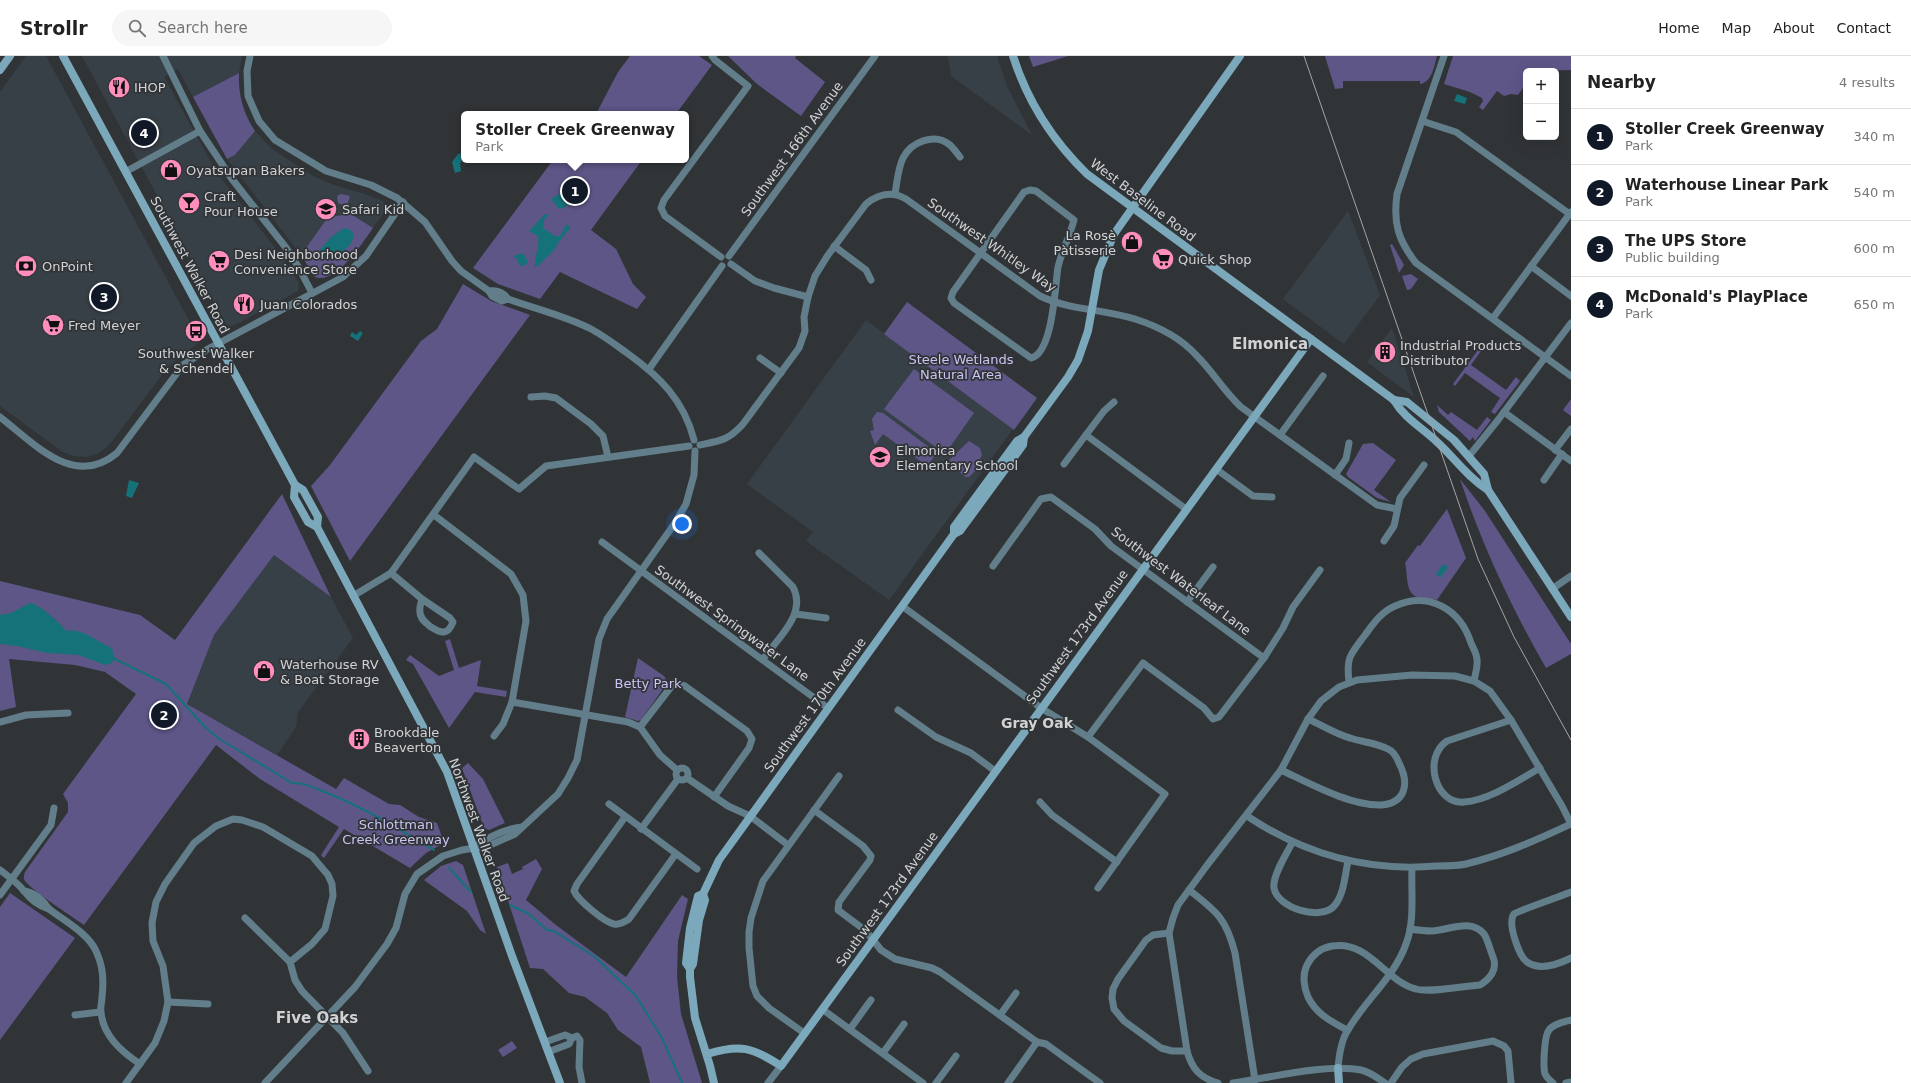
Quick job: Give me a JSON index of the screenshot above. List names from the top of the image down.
{
  "streets": {
    "main road": [
      "West Baseline Road",
      "Southwest Walker Road",
      "Southwest 173rd Avenue",
      "Southwest 170th Avenue",
      "Northwest Walker Road"
    ],
    "street": [
      "Southwest 166th Avenue",
      "Southwest Whitley Way",
      "Southwest Waterleaf Lane",
      "Southwest Springwater Lane"
    ]
  },
  "crossings": [
    ["West Baseline Road", "Southwest 173rd Avenue"],
    ["West Baseline Road", "Southwest 170th Avenue"],
    ["Southwest Whitley Way", "Southwest 173rd Avenue"],
    ["Southwest Whitley Way", "Southwest 170th Avenue"],
    ["Southwest Walker Road", "Northwest Walker Road"],
    ["Southwest Waterleaf Lane", "Southwest 173rd Avenue"],
    ["Southwest Springwater Lane", "Southwest 170th Avenue"]
  ],
  "districts": ["Elmonica", "Gray Oak", "Five Oaks"],
  "parks": ["Steele Wetlands Natural Area", "Betty Park", "Schlottman Creek Greenway"],
  "places": {
    "restaurant": ["IHOP", "Juan Colorados"],
    "shop": ["Oyatsupan Bakers", "La Rosè Pàtisserie", "Waterhouse RV & Boat Storage"],
    "bar": ["Craft Pour House"],
    "school or university": ["Safari Kid", "Elmonica Elementary School"],
    "supermarket": ["Quick Shop", "Desi Neighborhood Convenience Store", "Fred Meyer"],
    "bank": ["OnPoint"],
    "bus stop": ["Southwest Walker & Schendel"],
    "building": ["Industrial Products Distributor", "Brookdale Beaverton"]
  },
  "page": {
    "header": "Strollr",
    "search": "Search here",
    "nav": [
      "Home",
      "Map",
      "About",
      "Contact"
    ],
    "heading": ["Nearby", "4 results"],
    "map_buttons": ["+", "−"],
    "list": [
      {
        "mark": "1",
        "name": "Stoller Creek Greenway",
        "note": "Park",
        "value": "340 m"
      },
      {
        "mark": "2",
        "name": "Waterhouse Linear Park",
        "note": "Park",
        "value": "540 m"
      },
      {
        "mark": "3",
        "name": "The UPS Store",
        "note": "Public building",
        "value": "600 m"
      },
      {
        "mark": "4",
        "name": "McDonald's PlayPlace",
        "note": "Park",
        "value": "650 m"
      }
    ],
    "popup": ["Stoller Creek Greenway", "Park"],
    "pins": [
      "4",
      "1",
      "3",
      "2"
    ]
  }
}
